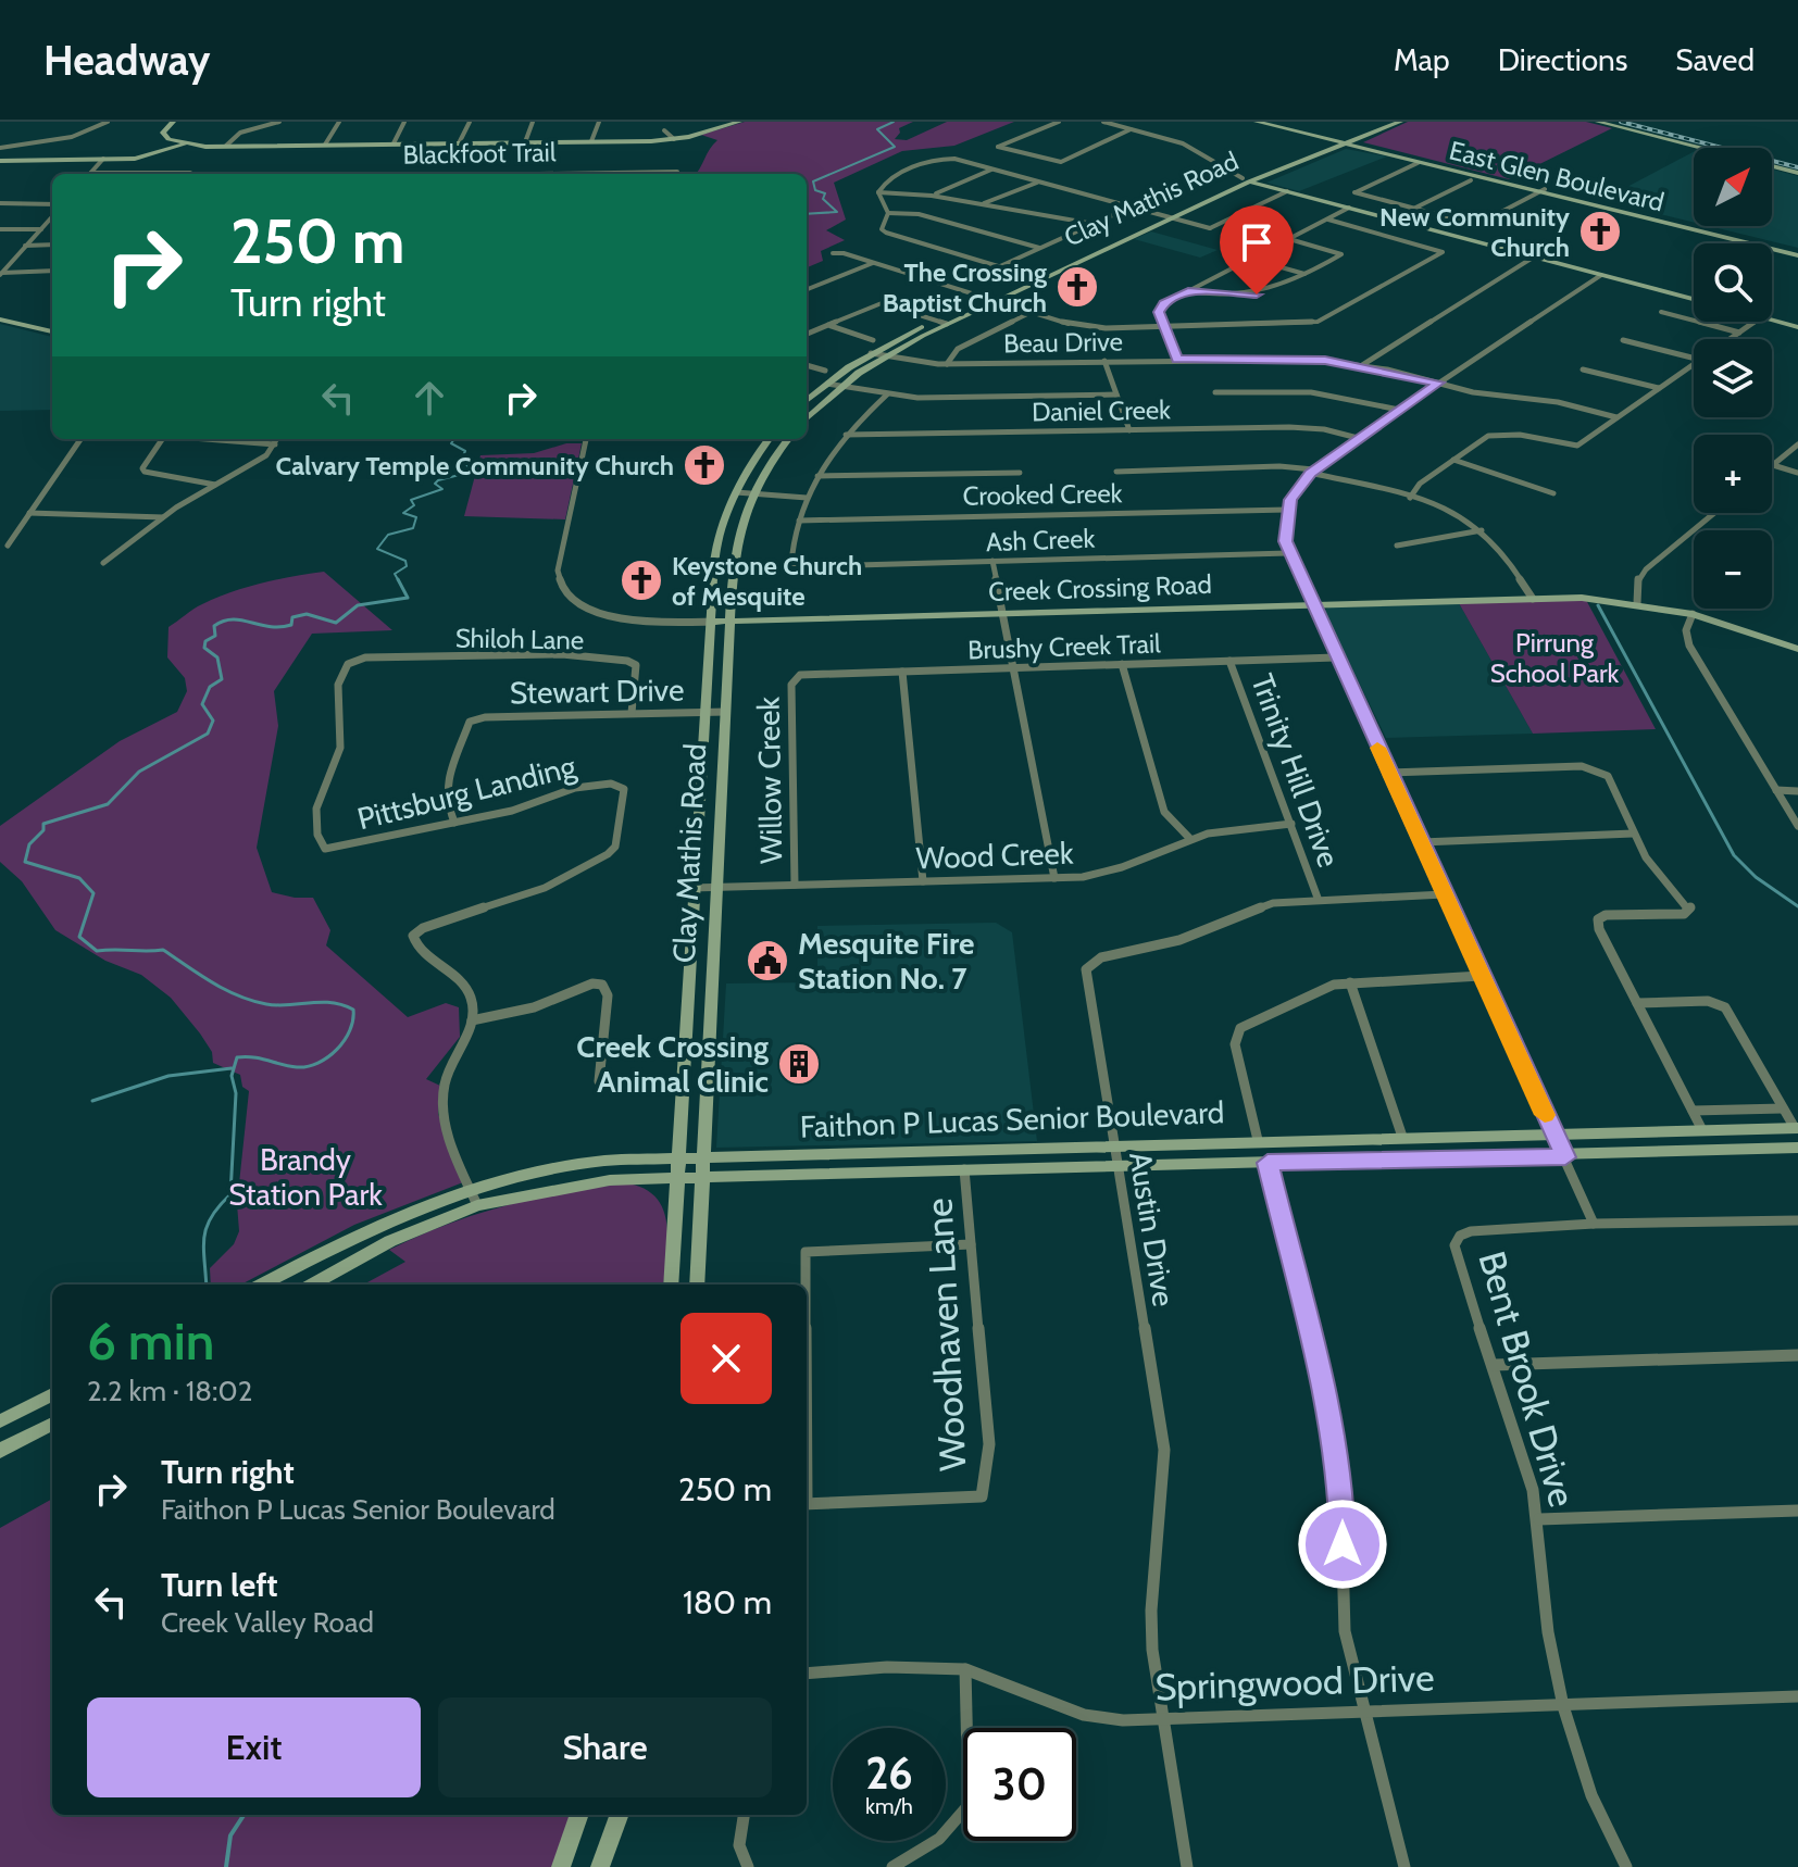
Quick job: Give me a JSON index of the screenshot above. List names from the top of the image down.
{
  "streets": {
    "street": [
      "Blackfoot Trail",
      "East Glen Boulevard",
      "Clay Mathis Road",
      "Beau Drive",
      "Daniel Creek",
      "Crooked Creek",
      "Ash Creek",
      "Creek Crossing Road",
      "Shiloh Lane",
      "Brushy Creek Trail",
      "Stewart Drive",
      "Trinity Hill Drive",
      "Willow Creek",
      "Pittsburg Landing",
      "Wood Creek",
      "Faithon P Lucas Senior Boulevard",
      "Austin Drive",
      "Woodhaven Lane",
      "Bent Brook Drive",
      "Springwood Drive"
    ]
  },
  "crossings": [
    ["East Glen Boulevard", "Clay Mathis Road"],
    ["Clay Mathis Road", "Beau Drive"],
    ["Clay Mathis Road", "Creek Crossing Road"],
    ["Clay Mathis Road", "Stewart Drive"],
    ["Clay Mathis Road", "Wood Creek"],
    ["Clay Mathis Road", "Faithon P Lucas Senior Boulevard"],
    ["Crooked Creek", "Ash Creek"],
    ["Shiloh Lane", "Stewart Drive"],
    ["Shiloh Lane", "Pittsburg Landing"],
    ["Brushy Creek Trail", "Trinity Hill Drive"],
    ["Brushy Creek Trail", "Willow Creek"],
    ["Stewart Drive", "Pittsburg Landing"],
    ["Trinity Hill Drive", "Wood Creek"],
    ["Trinity Hill Drive", "Austin Drive"],
    ["Willow Creek", "Wood Creek"],
    ["Faithon P Lucas Senior Boulevard", "Austin Drive"],
    ["Faithon P Lucas Senior Boulevard", "Woodhaven Lane"],
    ["Austin Drive", "Springwood Drive"],
    ["Bent Brook Drive", "Springwood Drive"]
  ],
  "parks": ["Pirrung School Park", "Brandy Station Park"],
  "places": {
    "church": [
      "New Community Church",
      "The Crossing Baptist Church",
      "Calvary Temple Community Church",
      "Keystone Church of Mesquite"
    ],
    "public building": ["Mesquite Fire Station No. 7"],
    "building": ["Creek Crossing Animal Clinic"]
  },
  "north": "top right",
  "page": {
    "header": "Headway",
    "nav": ["Map", "Directions", "Saved"],
    "map_buttons": ["+", "−"],
    "turn": ["250 m", "Turn right"],
    "heading": ["6 min", "2.2 km · 18:02"],
    "list": [
      {
        "name": "Turn right",
        "note": "Faithon P Lucas Senior Boulevard",
        "value": "250 m"
      },
      {
        "name": "Turn left",
        "note": "Creek Valley Road",
        "value": "180 m"
      }
    ],
    "buttons": ["Exit", "Share"],
    "speed": "26 km/h",
    "limit": "30"
  }
}
